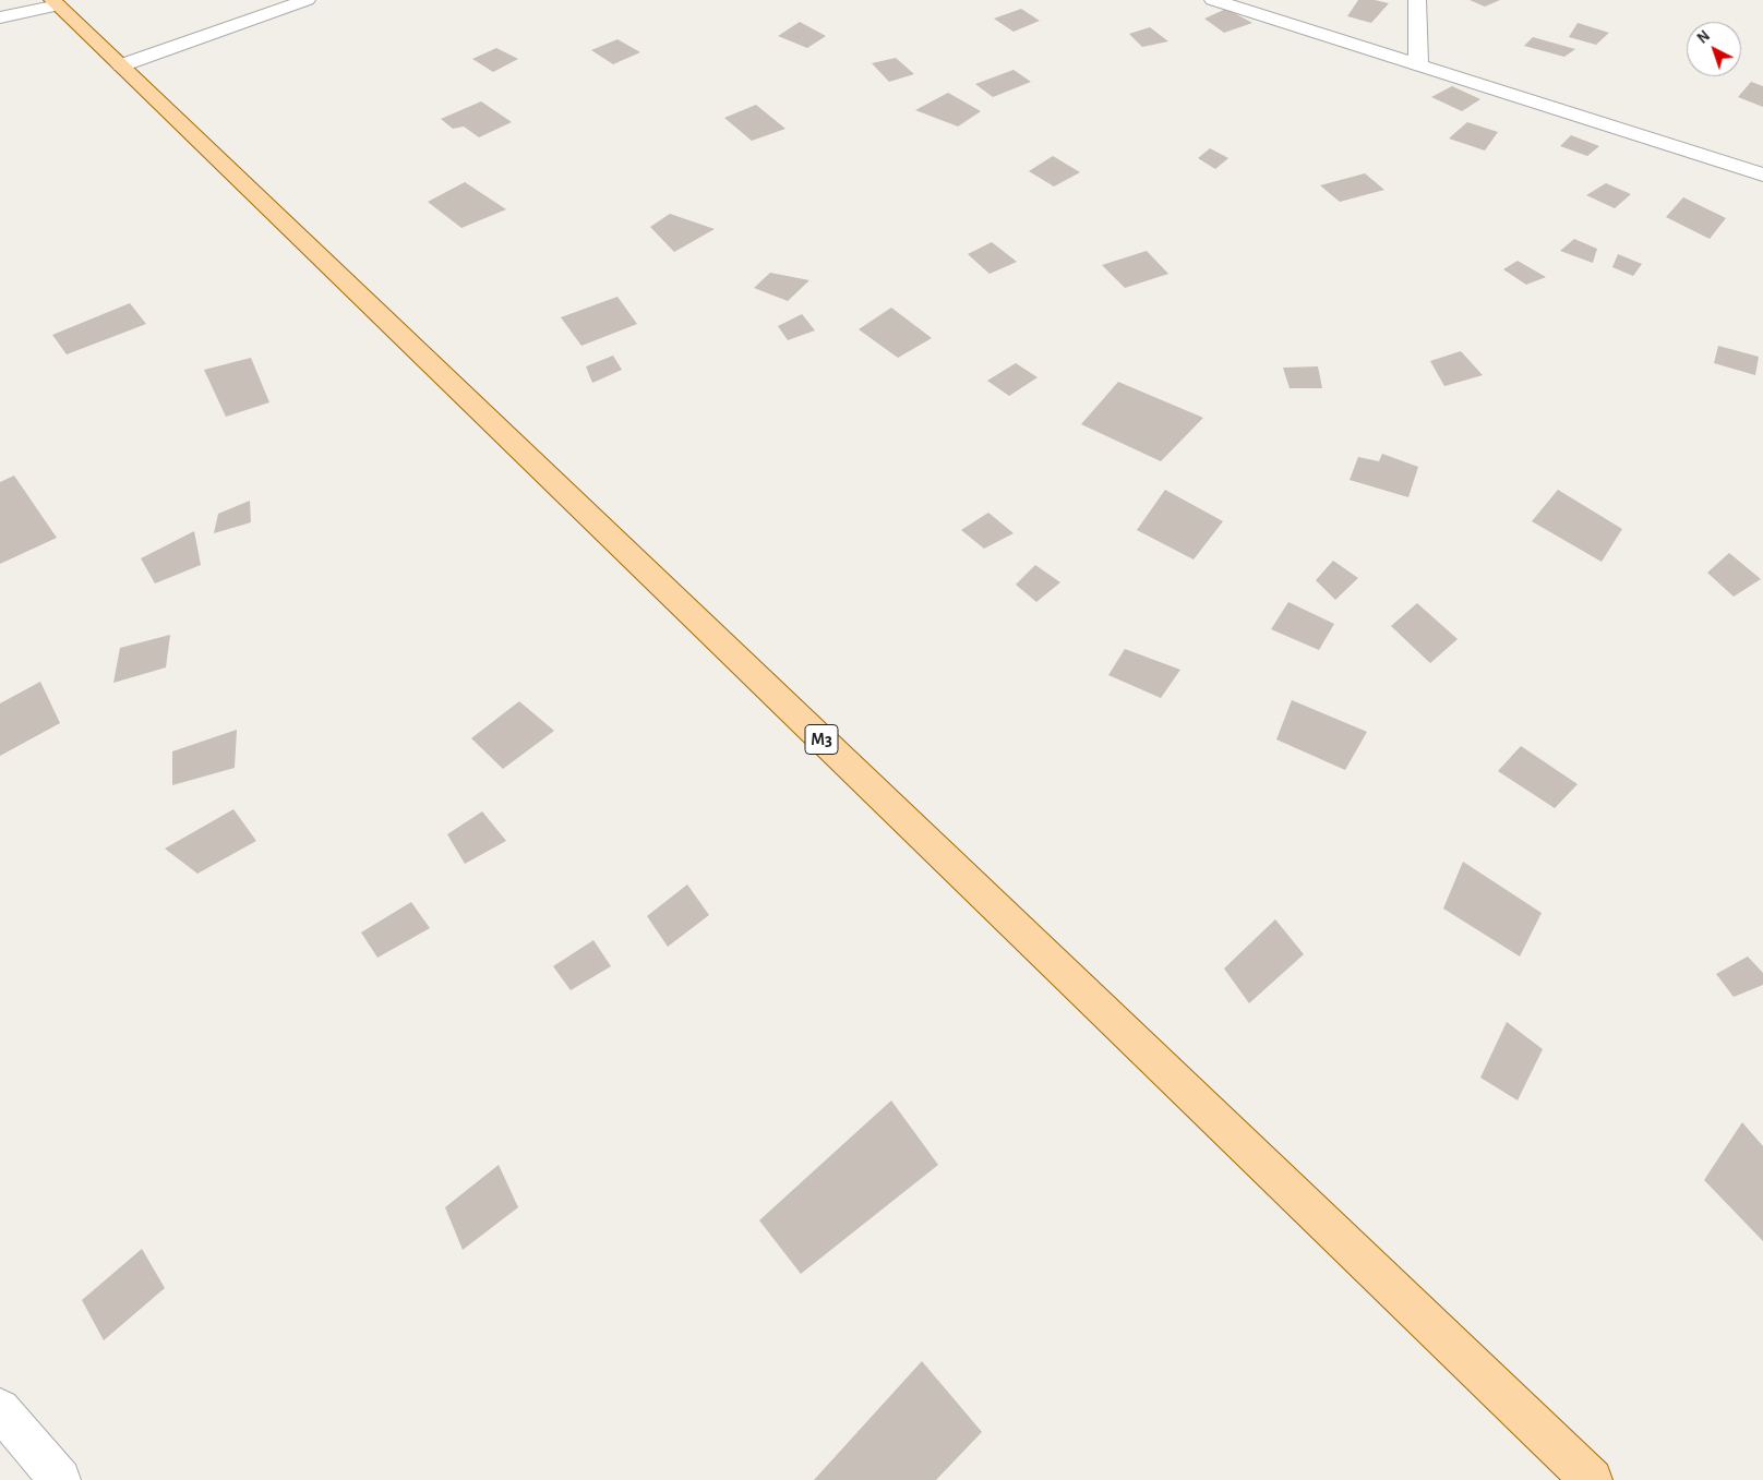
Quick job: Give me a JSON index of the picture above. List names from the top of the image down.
{
  "streets": {
    "main road": ["M3"]
  },
  "north": "top left"
}
